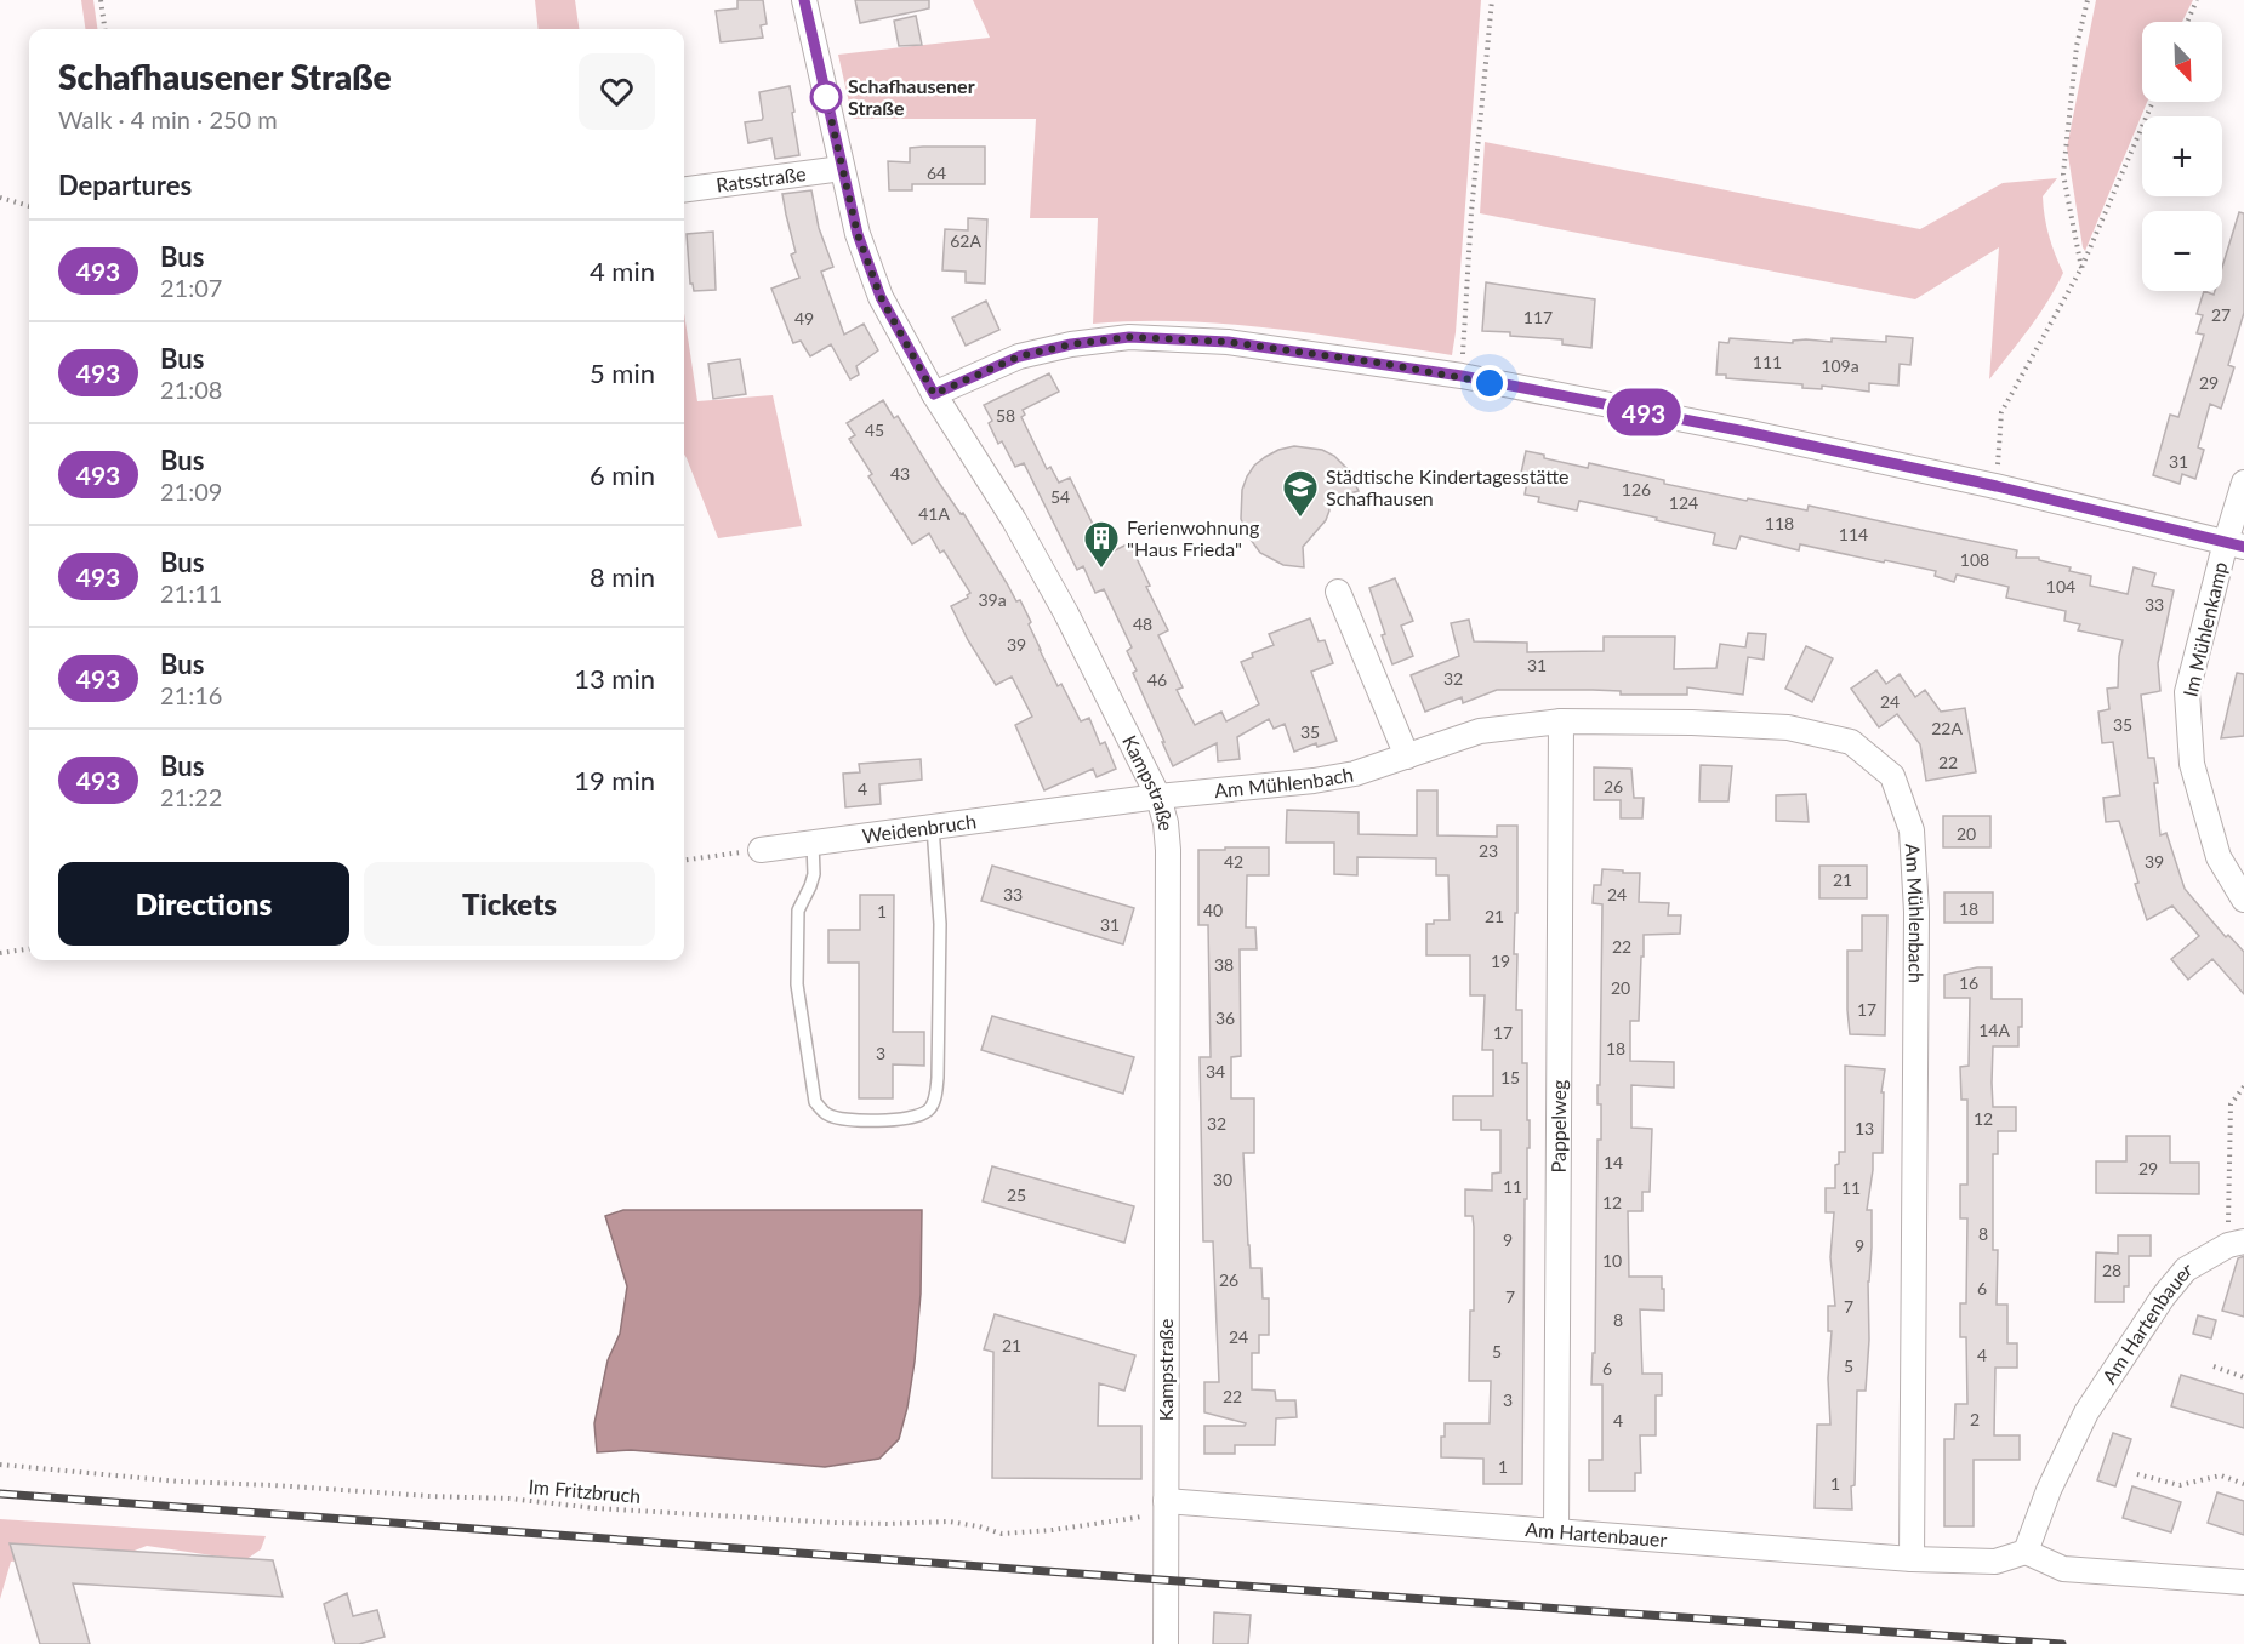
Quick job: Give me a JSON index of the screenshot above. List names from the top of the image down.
{
  "streets": {
    "street": [
      "Ratsstraße",
      "Im Mühlenkamp",
      "Am Mühlenbach",
      "Kampstraße",
      "Weidenbruch",
      "Pappelweg",
      "Am Hartenbauer"
    ],
    "path": ["Im Fritzbruch"]
  },
  "crossings": [
    ["Ratsstraße", "Kampstraße"],
    ["Am Mühlenbach", "Kampstraße"],
    ["Am Mühlenbach", "Weidenbruch"],
    ["Am Mühlenbach", "Pappelweg"],
    ["Am Mühlenbach", "Am Hartenbauer"],
    ["Kampstraße", "Weidenbruch"],
    ["Kampstraße", "Am Hartenbauer"],
    ["Kampstraße", "Im Fritzbruch"],
    ["Pappelweg", "Am Hartenbauer"],
    ["Am Hartenbauer", "Im Fritzbruch"]
  ],
  "places": {
    "other": ["Schafhausener Straße"],
    "school or university": ["Städtische Kindertagesstätte Schafhausen"],
    "building": ["Ferienwohnung \"Haus Frieda\""]
  },
  "lines": ["bus line 493"],
  "house_numbers": [
    "64",
    "62A",
    "27",
    "117",
    "49",
    "111",
    "109a",
    "29",
    "58",
    "45",
    "31",
    "43",
    "126",
    "54",
    "124",
    "41A",
    "118",
    "114",
    "108",
    "104",
    "39a",
    "33",
    "48",
    "39",
    "31",
    "32",
    "46",
    "24",
    "35",
    "22A",
    "35",
    "22",
    "26",
    "4",
    "20",
    "23",
    "42",
    "39",
    "21",
    "33",
    "24",
    "18",
    "40",
    "1",
    "21",
    "31",
    "22",
    "19",
    "38",
    "16",
    "20",
    "17",
    "36",
    "14A",
    "17",
    "18",
    "3",
    "34",
    "15",
    "12",
    "32",
    "13",
    "14",
    "29",
    "30",
    "11",
    "11",
    "25",
    "12",
    "8",
    "9",
    "9",
    "10",
    "28",
    "26",
    "6",
    "7",
    "7",
    "8",
    "24",
    "21",
    "5",
    "4",
    "5",
    "6",
    "22",
    "3",
    "2",
    "4",
    "1",
    "1"
  ],
  "north": "bottom right",
  "page": {
    "on_map": "493",
    "map_buttons": ["+", "−"],
    "heading": [
      ["Schafhausener Straße", "Walk · 4 min · 250 m"],
      "Departures"
    ],
    "list": [
      {
        "mark": "493",
        "name": "Bus",
        "note": "21:07",
        "value": "4 min"
      },
      {
        "mark": "493",
        "name": "Bus",
        "note": "21:08",
        "value": "5 min"
      },
      {
        "mark": "493",
        "name": "Bus",
        "note": "21:09",
        "value": "6 min"
      },
      {
        "mark": "493",
        "name": "Bus",
        "note": "21:11",
        "value": "8 min"
      },
      {
        "mark": "493",
        "name": "Bus",
        "note": "21:16",
        "value": "13 min"
      },
      {
        "mark": "493",
        "name": "Bus",
        "note": "21:22",
        "value": "19 min"
      }
    ],
    "buttons": ["Directions", "Tickets"]
  }
}
